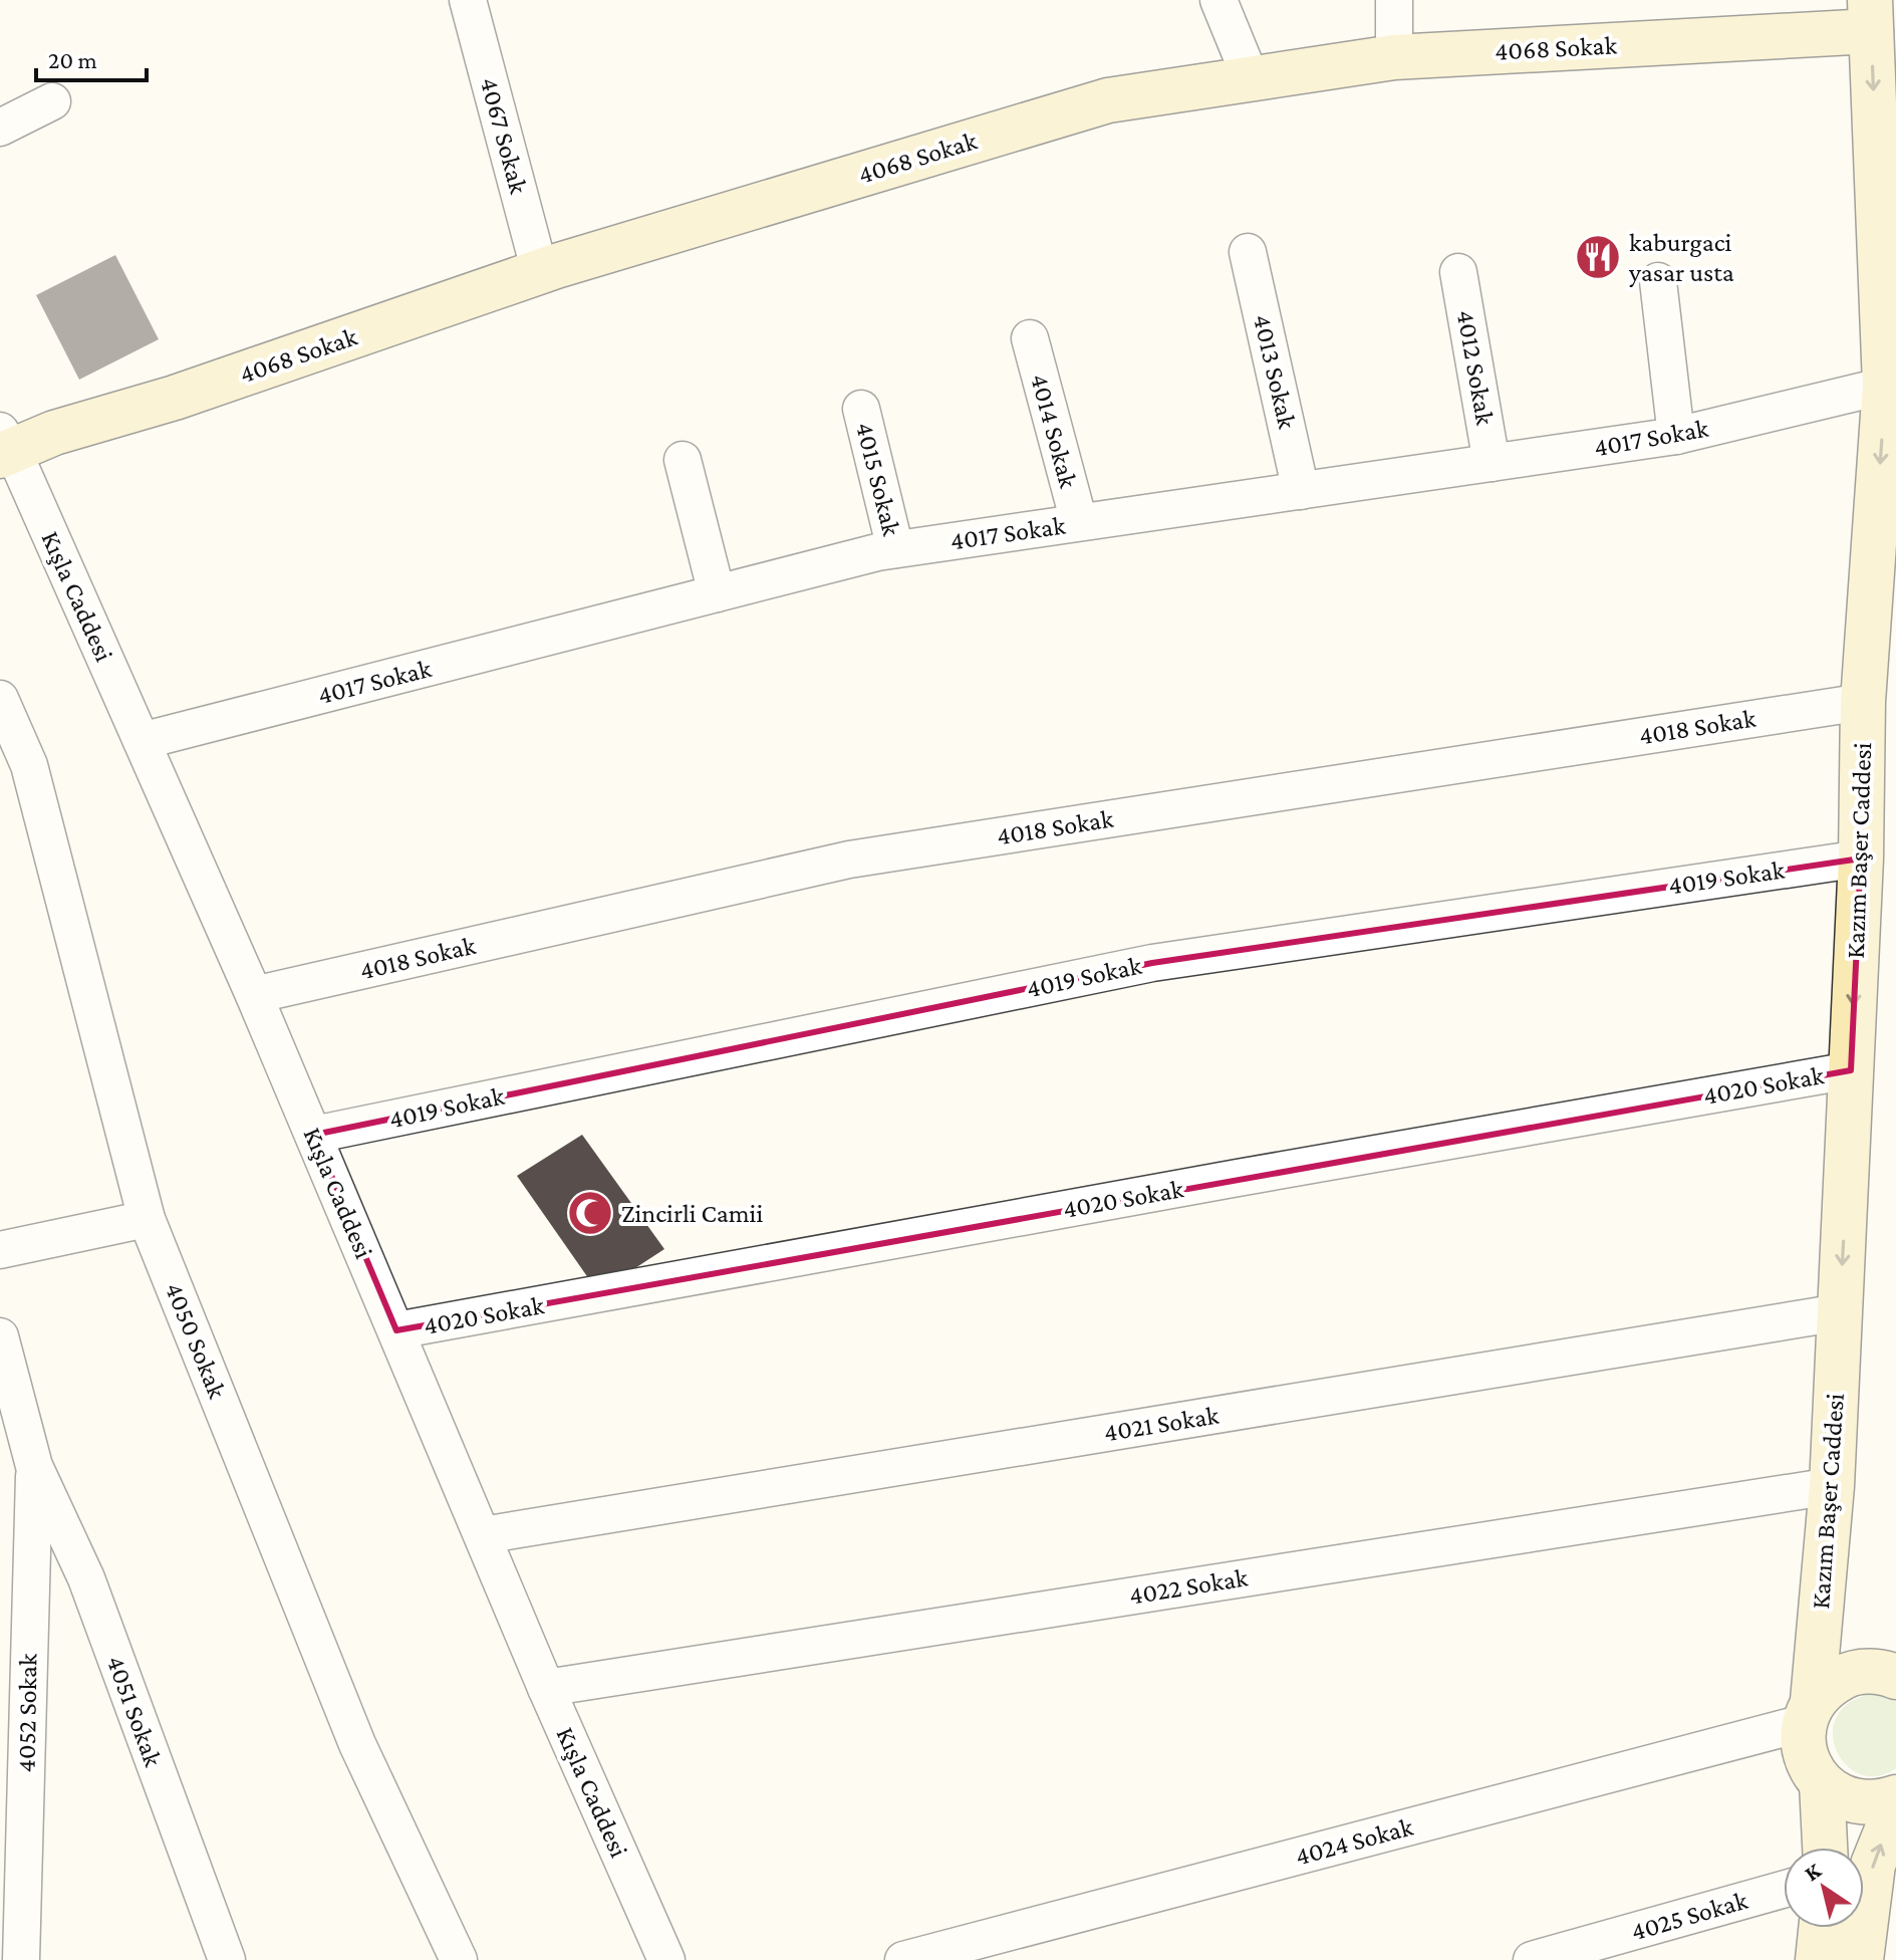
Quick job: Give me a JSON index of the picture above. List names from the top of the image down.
{
  "streets": {
    "main road": ["4068 Sokak", "Kazım Başer Caddesi"],
    "street": [
      "4067 Sokak",
      "4012 Sokak",
      "4013 Sokak",
      "4014 Sokak",
      "4017 Sokak",
      "4015 Sokak",
      "Kışla Caddesi",
      "4018 Sokak",
      "4019 Sokak",
      "4020 Sokak",
      "4050 Sokak",
      "4021 Sokak",
      "4022 Sokak",
      "4051 Sokak",
      "4052 Sokak",
      "4024 Sokak",
      "4025 Sokak"
    ]
  },
  "crossings": [
    ["4068 Sokak", "4067 Sokak"],
    ["4068 Sokak", "Kışla Caddesi"],
    ["4068 Sokak", "Kazım Başer Caddesi"],
    ["4012 Sokak", "4017 Sokak"],
    ["4013 Sokak", "4017 Sokak"],
    ["4014 Sokak", "4017 Sokak"],
    ["4017 Sokak", "4015 Sokak"],
    ["4017 Sokak", "Kışla Caddesi"],
    ["4017 Sokak", "Kazım Başer Caddesi"],
    ["Kışla Caddesi", "4018 Sokak"],
    ["Kışla Caddesi", "4019 Sokak"],
    ["Kışla Caddesi", "4020 Sokak"],
    ["Kışla Caddesi", "4021 Sokak"],
    ["Kışla Caddesi", "4022 Sokak"],
    ["4018 Sokak", "Kazım Başer Caddesi"],
    ["Kazım Başer Caddesi", "4019 Sokak"],
    ["Kazım Başer Caddesi", "4020 Sokak"],
    ["Kazım Başer Caddesi", "4021 Sokak"],
    ["Kazım Başer Caddesi", "4022 Sokak"],
    ["Kazım Başer Caddesi", "4024 Sokak"],
    ["4051 Sokak", "4052 Sokak"]
  ],
  "one_way": ["Kazım Başer Caddesi"],
  "places": {
    "restaurant": ["kaburgaci yasar usta"],
    "mosque": ["Zincirli Camii"]
  },
  "scale_bar": "20 m",
  "north": "top left"
}
